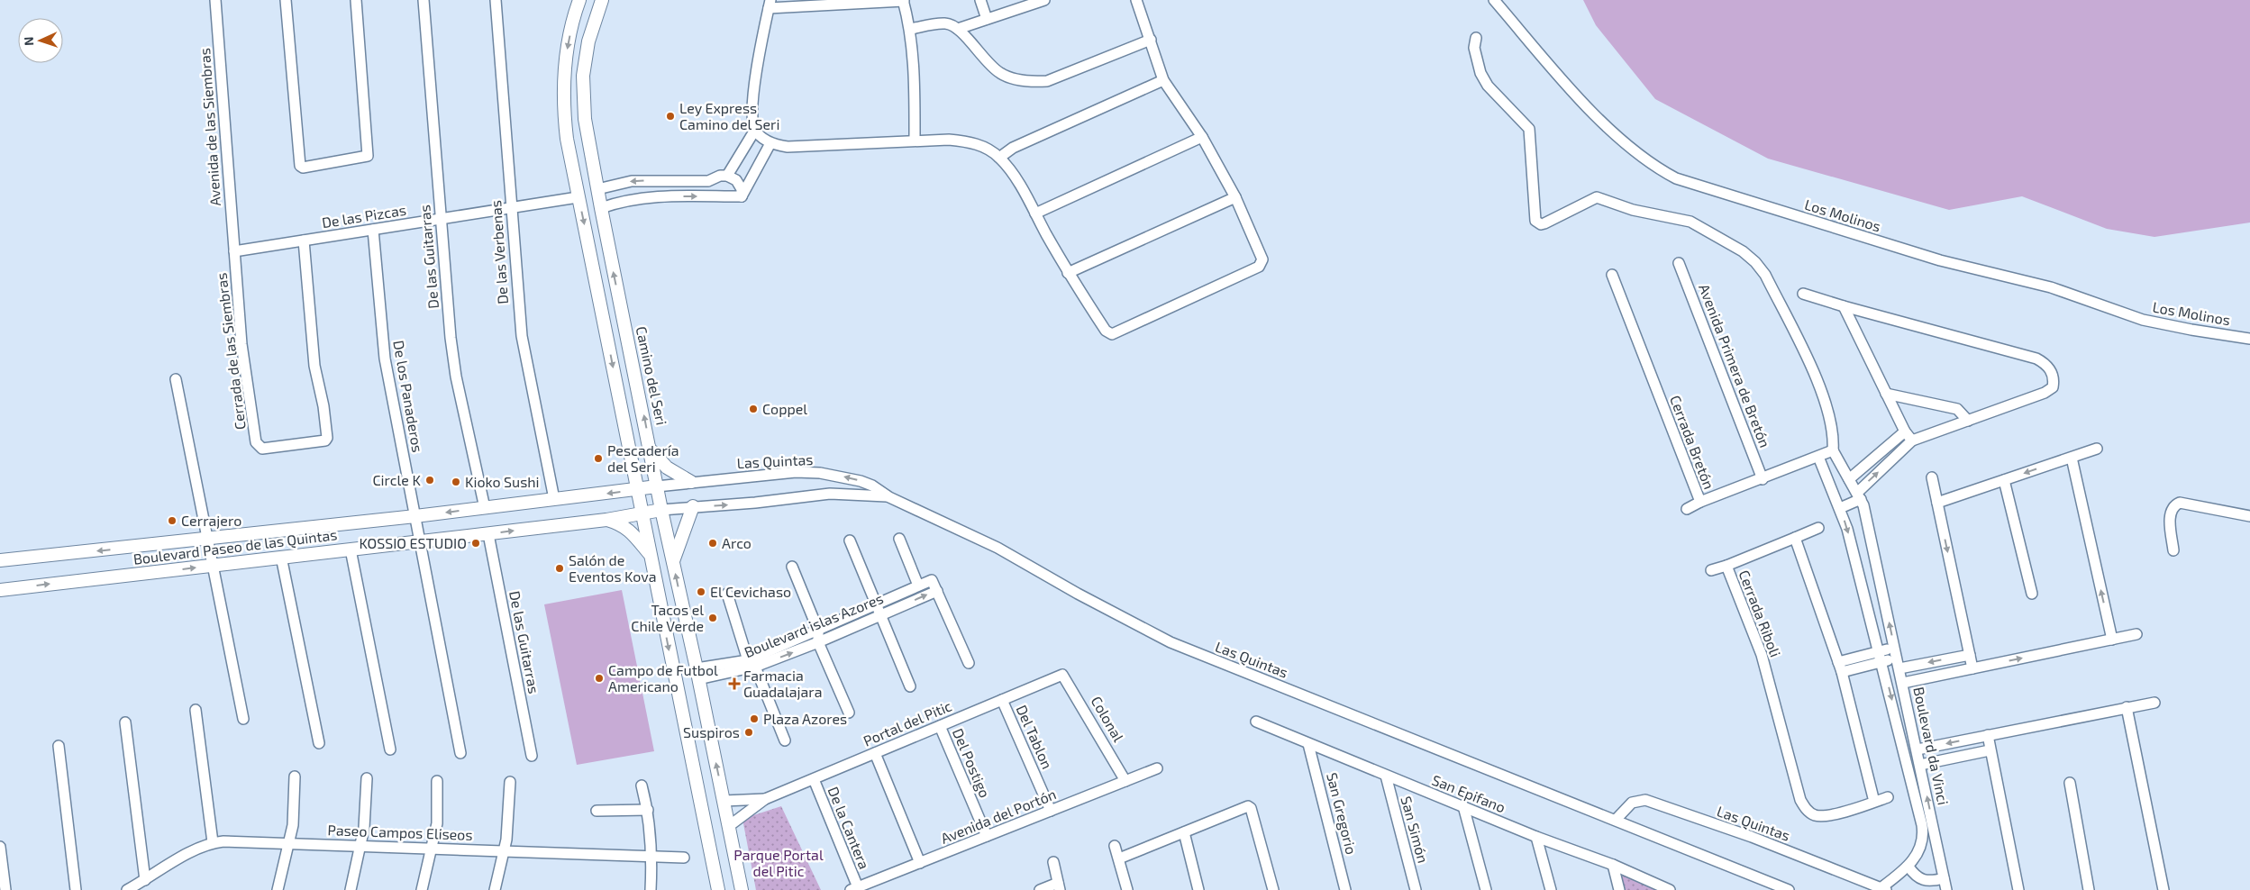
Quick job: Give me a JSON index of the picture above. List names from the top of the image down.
{
  "streets": {
    "main road": ["Camino del Seri", "Boulevard Paseo de las Quintas"],
    "street": [
      "Avenida de las Siembras",
      "Los Molinos",
      "De las Pizcas",
      "De las Verbenas",
      "De las Guitarras",
      "Cerrada de las Siembras",
      "Avenida Primera de Bretón",
      "De los Panaderos",
      "Cerrada Bretón",
      "Las Quintas",
      "Cerrada Riboli",
      "Boulevard islas Azores",
      "Colonal",
      "Portal del Pitic",
      "Del Tablon",
      "Boulevard da Vinci",
      "Del Postigo",
      "San Epifano",
      "San Gregorio",
      "Avenida del Portón",
      "De la Cantera",
      "San Simón",
      "Paseo Campos Eliseos"
    ]
  },
  "crossings": [
    ["Avenida de las Siembras", "De las Pizcas"],
    ["Avenida de las Siembras", "Cerrada de las Siembras"],
    ["De las Pizcas", "De las Verbenas"],
    ["De las Pizcas", "De las Guitarras"],
    ["De las Pizcas", "Cerrada de las Siembras"],
    ["De las Pizcas", "De los Panaderos"],
    ["De las Verbenas", "Boulevard Paseo de las Quintas"],
    ["De las Guitarras", "Boulevard Paseo de las Quintas"],
    ["Avenida Primera de Bretón", "Cerrada Bretón"],
    ["Camino del Seri", "Las Quintas"],
    ["Camino del Seri", "Boulevard Paseo de las Quintas"],
    ["Camino del Seri", "Boulevard islas Azores"],
    ["Camino del Seri", "Portal del Pitic"],
    ["De los Panaderos", "Boulevard Paseo de las Quintas"],
    ["Cerrada Bretón", "Boulevard da Vinci"],
    ["Las Quintas", "Boulevard Paseo de las Quintas"],
    ["Colonal", "Portal del Pitic"],
    ["Colonal", "Avenida del Portón"],
    ["Portal del Pitic", "Del Tablon"],
    ["Portal del Pitic", "Del Postigo"],
    ["Portal del Pitic", "De la Cantera"],
    ["Del Tablon", "Avenida del Portón"],
    ["Del Postigo", "Avenida del Portón"],
    ["San Epifano", "San Gregorio"],
    ["San Epifano", "San Simón"],
    ["Avenida del Portón", "De la Cantera"]
  ],
  "parks": ["Parque Portal del Pitic"],
  "places": {
    "other": [
      "Ley Express Camino del Seri",
      "Coppel",
      "Pescadería del Seri",
      "Circle K",
      "Kioko Sushi",
      "Cerrajero",
      "KOSSIO ESTUDIO",
      "Arco",
      "Salón de Eventos Kova",
      "El Cevichaso",
      "Tacos el Chile Verde",
      "Campo de Futbol Americano",
      "Plaza Azores",
      "Suspiros"
    ],
    "health": ["Farmacia Guadalajara"]
  },
  "north": "left"
}
